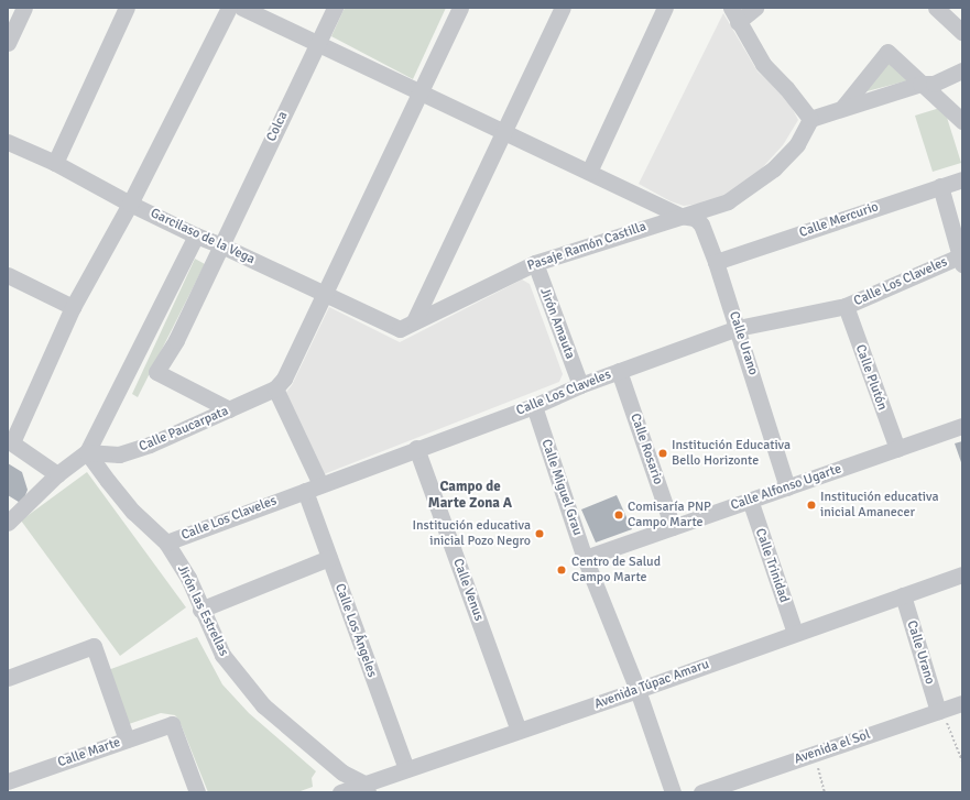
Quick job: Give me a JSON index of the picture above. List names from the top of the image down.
{
  "streets": {
    "street": [
      "Colca",
      "Calle Mercurio",
      "Garcilaso de la Vega",
      "Pasaje Ramón Castilla",
      "Calle Los Claveles",
      "Jirón Amauta",
      "Calle Urano",
      "Calle Plutón",
      "Calle Paucarpata",
      "Calle Rosario",
      "Calle Miguel Grau",
      "Calle Alfonso Ugarte",
      "Calle Trinidad",
      "Calle Venus",
      "Jirón las Estrellas",
      "Calle Los Ángeles",
      "Avenida Túpac Amaru",
      "Avenida el Sol",
      "Calle Marte"
    ]
  },
  "crossings": [
    ["Colca", "Garcilaso de la Vega"],
    ["Colca", "Calle Urano"],
    ["Colca", "Calle Paucarpata"],
    ["Calle Mercurio", "Calle Urano"],
    ["Garcilaso de la Vega", "Pasaje Ramón Castilla"],
    ["Pasaje Ramón Castilla", "Jirón Amauta"],
    ["Pasaje Ramón Castilla", "Calle Urano"],
    ["Calle Los Claveles", "Jirón Amauta"],
    ["Calle Los Claveles", "Calle Urano"],
    ["Calle Los Claveles", "Calle Plutón"],
    ["Calle Los Claveles", "Calle Rosario"],
    ["Calle Los Claveles", "Calle Miguel Grau"],
    ["Calle Los Claveles", "Calle Venus"],
    ["Calle Los Claveles", "Jirón las Estrellas"],
    ["Calle Los Claveles", "Calle Los Ángeles"],
    ["Calle Urano", "Calle Alfonso Ugarte"],
    ["Calle Urano", "Avenida Túpac Amaru"],
    ["Calle Urano", "Avenida el Sol"],
    ["Calle Plutón", "Calle Alfonso Ugarte"],
    ["Calle Paucarpata", "Jirón las Estrellas"],
    ["Calle Rosario", "Calle Alfonso Ugarte"],
    ["Calle Miguel Grau", "Calle Alfonso Ugarte"],
    ["Calle Miguel Grau", "Avenida Túpac Amaru"],
    ["Calle Alfonso Ugarte", "Calle Trinidad"],
    ["Calle Trinidad", "Avenida Túpac Amaru"],
    ["Calle Venus", "Avenida Túpac Amaru"],
    ["Jirón las Estrellas", "Avenida Túpac Amaru"],
    ["Calle Los Ángeles", "Avenida Túpac Amaru"]
  ],
  "districts": ["Campo de Marte Zona A"],
  "places": [
    "Institución Educativa Bello Horizonte",
    "Institución educativa inicial Amanecer",
    "Comisaría PNP Campo Marte",
    "Institución educativa inicial Pozo Negro",
    "Centro de Salud Campo Marte"
  ]
}
